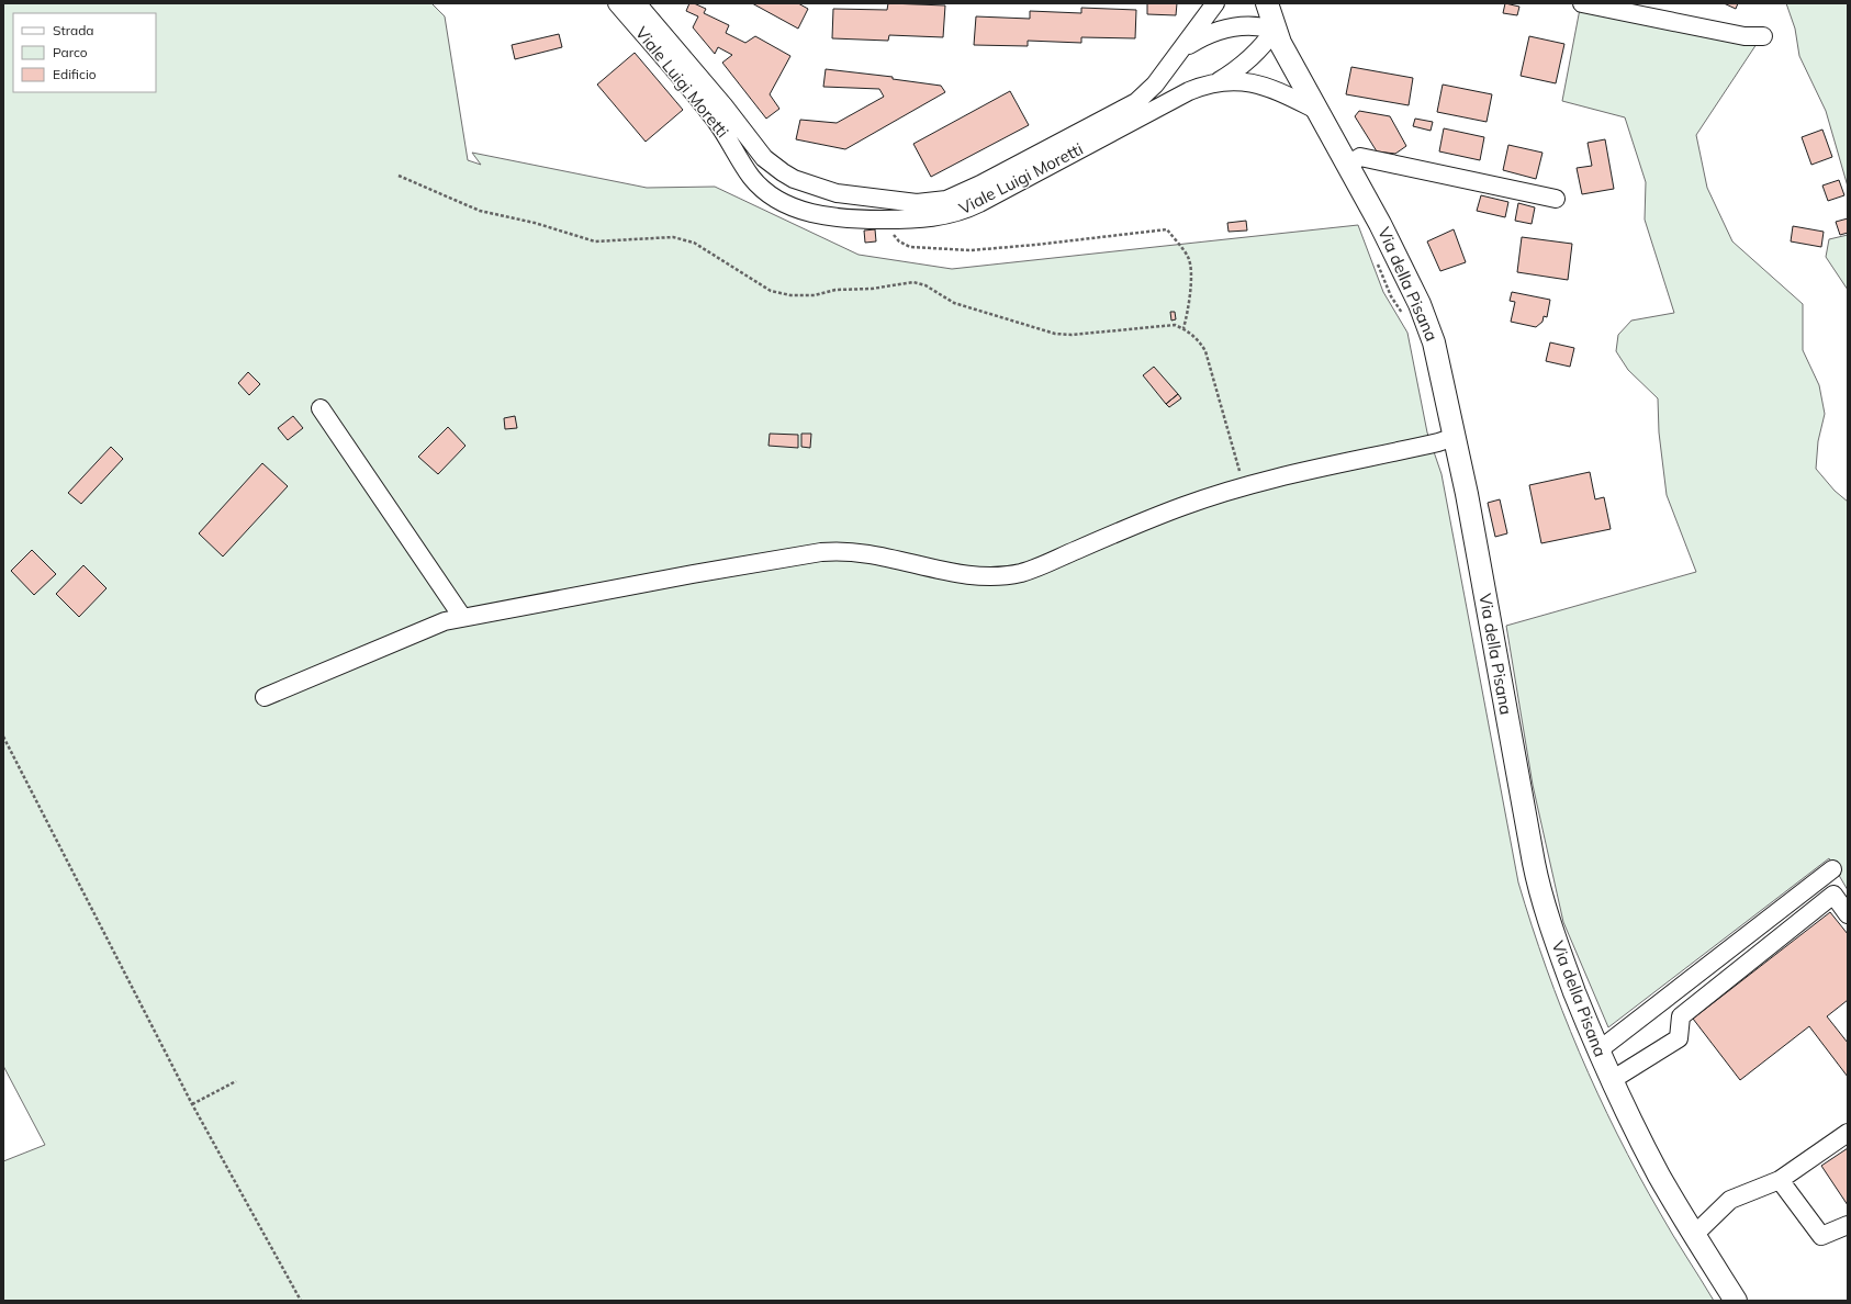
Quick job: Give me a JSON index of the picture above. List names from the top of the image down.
{
  "streets": {
    "main road": ["Via della Pisana"],
    "street": ["Viale Luigi Moretti"]
  },
  "crossings": [
    ["Viale Luigi Moretti", "Via della Pisana"]
  ],
  "legend": ["Strada", "Parco", "Edificio"]
}
